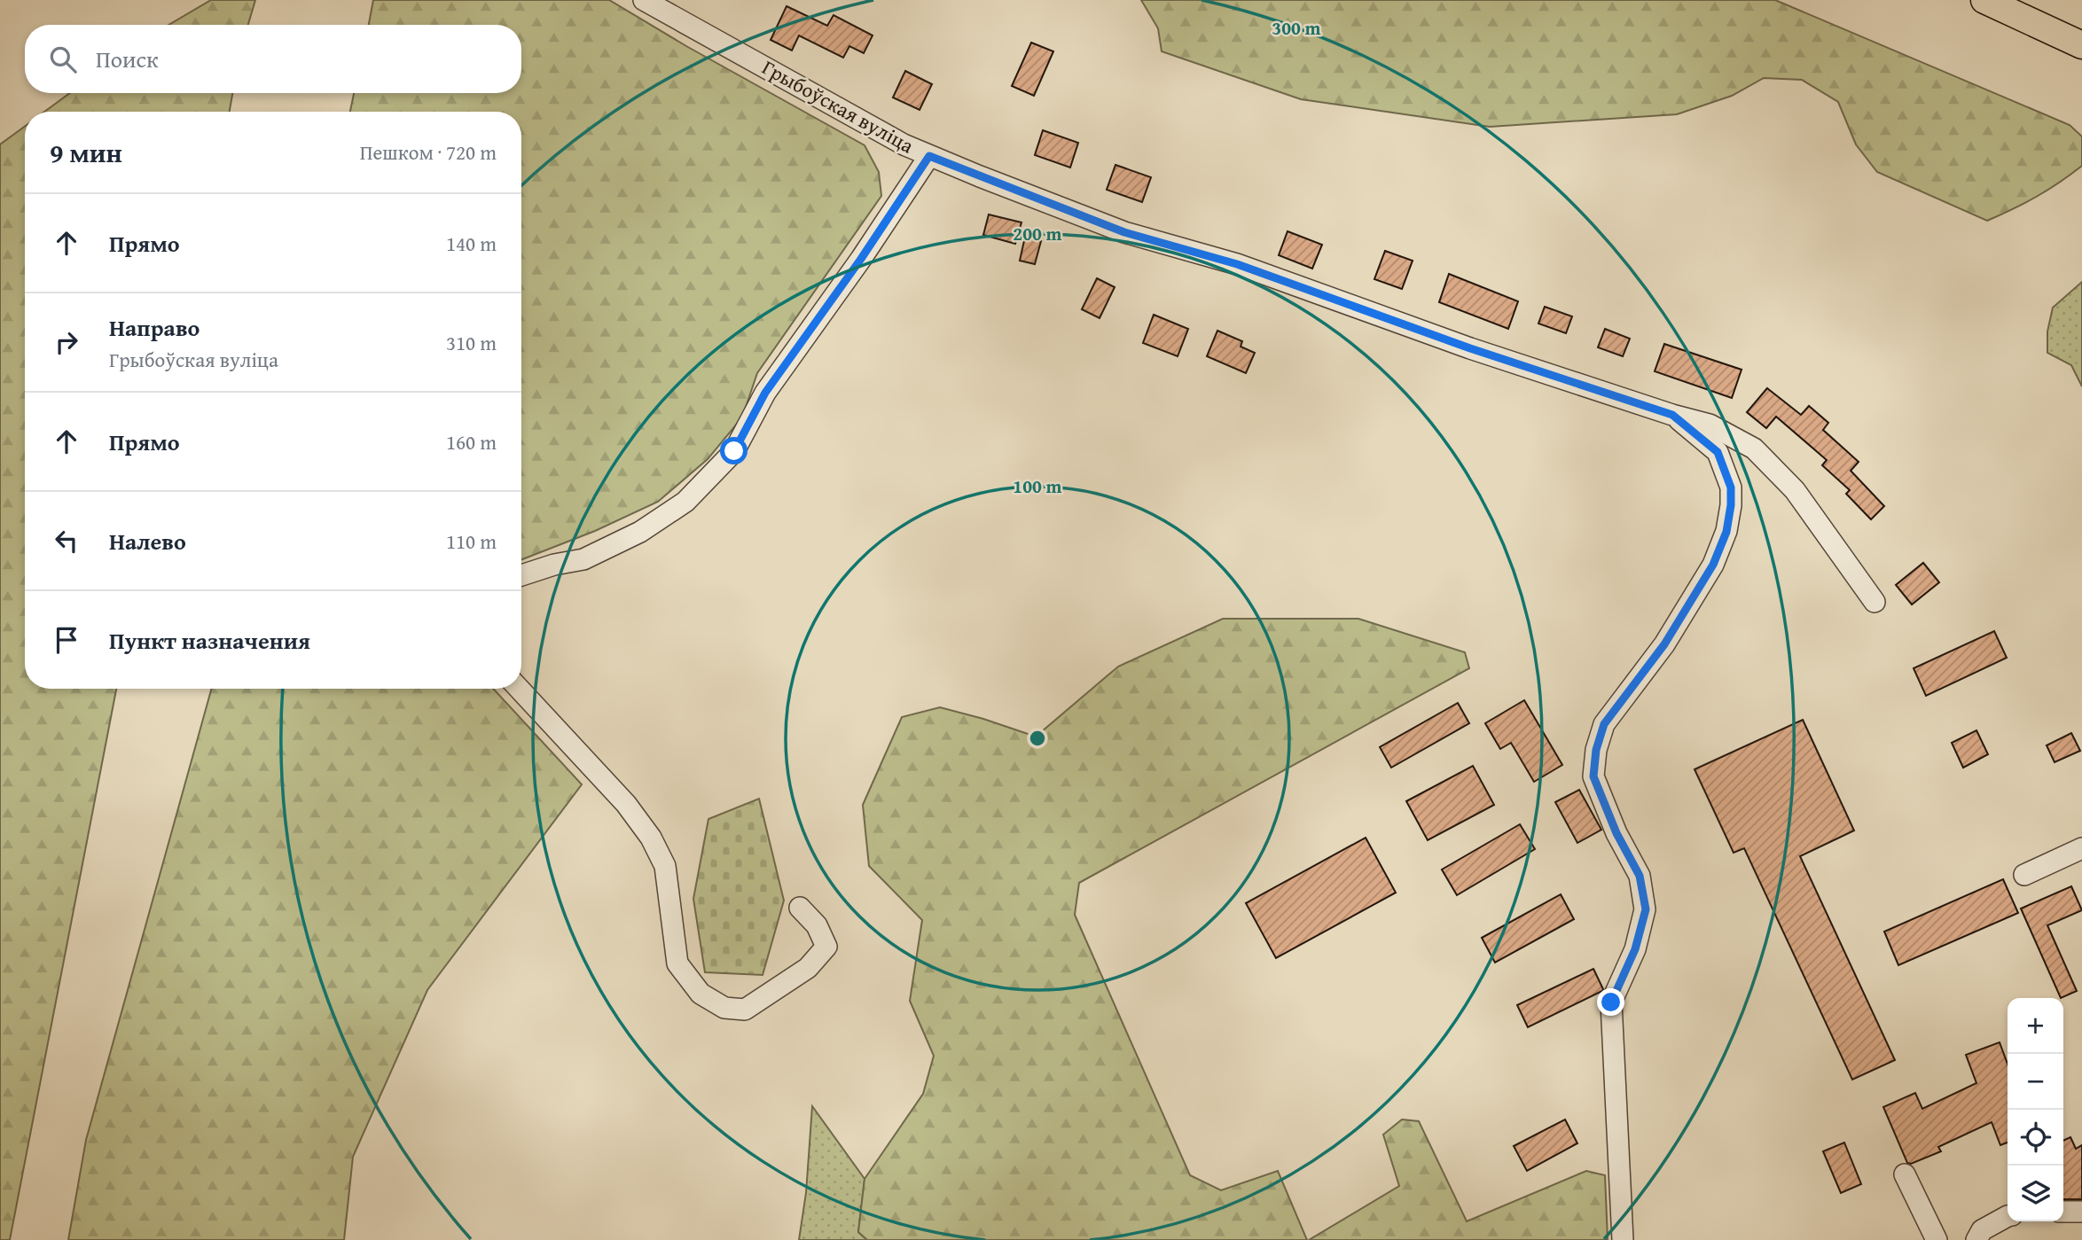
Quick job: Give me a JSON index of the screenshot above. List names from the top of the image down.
{
  "streets": {
    "street": ["Грыбоўская вуліца"]
  },
  "page": {
    "search": "Поиск",
    "heading": ["9 мин", "Пешком · 720 m"],
    "list": [
      ["Прямо", "140 m"],
      ["Направо", "Грыбоўская вуліца", "310 m"],
      ["Прямо", "160 m"],
      ["Налево", "110 m"],
      "Пункт назначения"
    ],
    "map_buttons": ["+", "−"]
  },
  "rings": ["300 m", "200 m", "100 m"]
}
